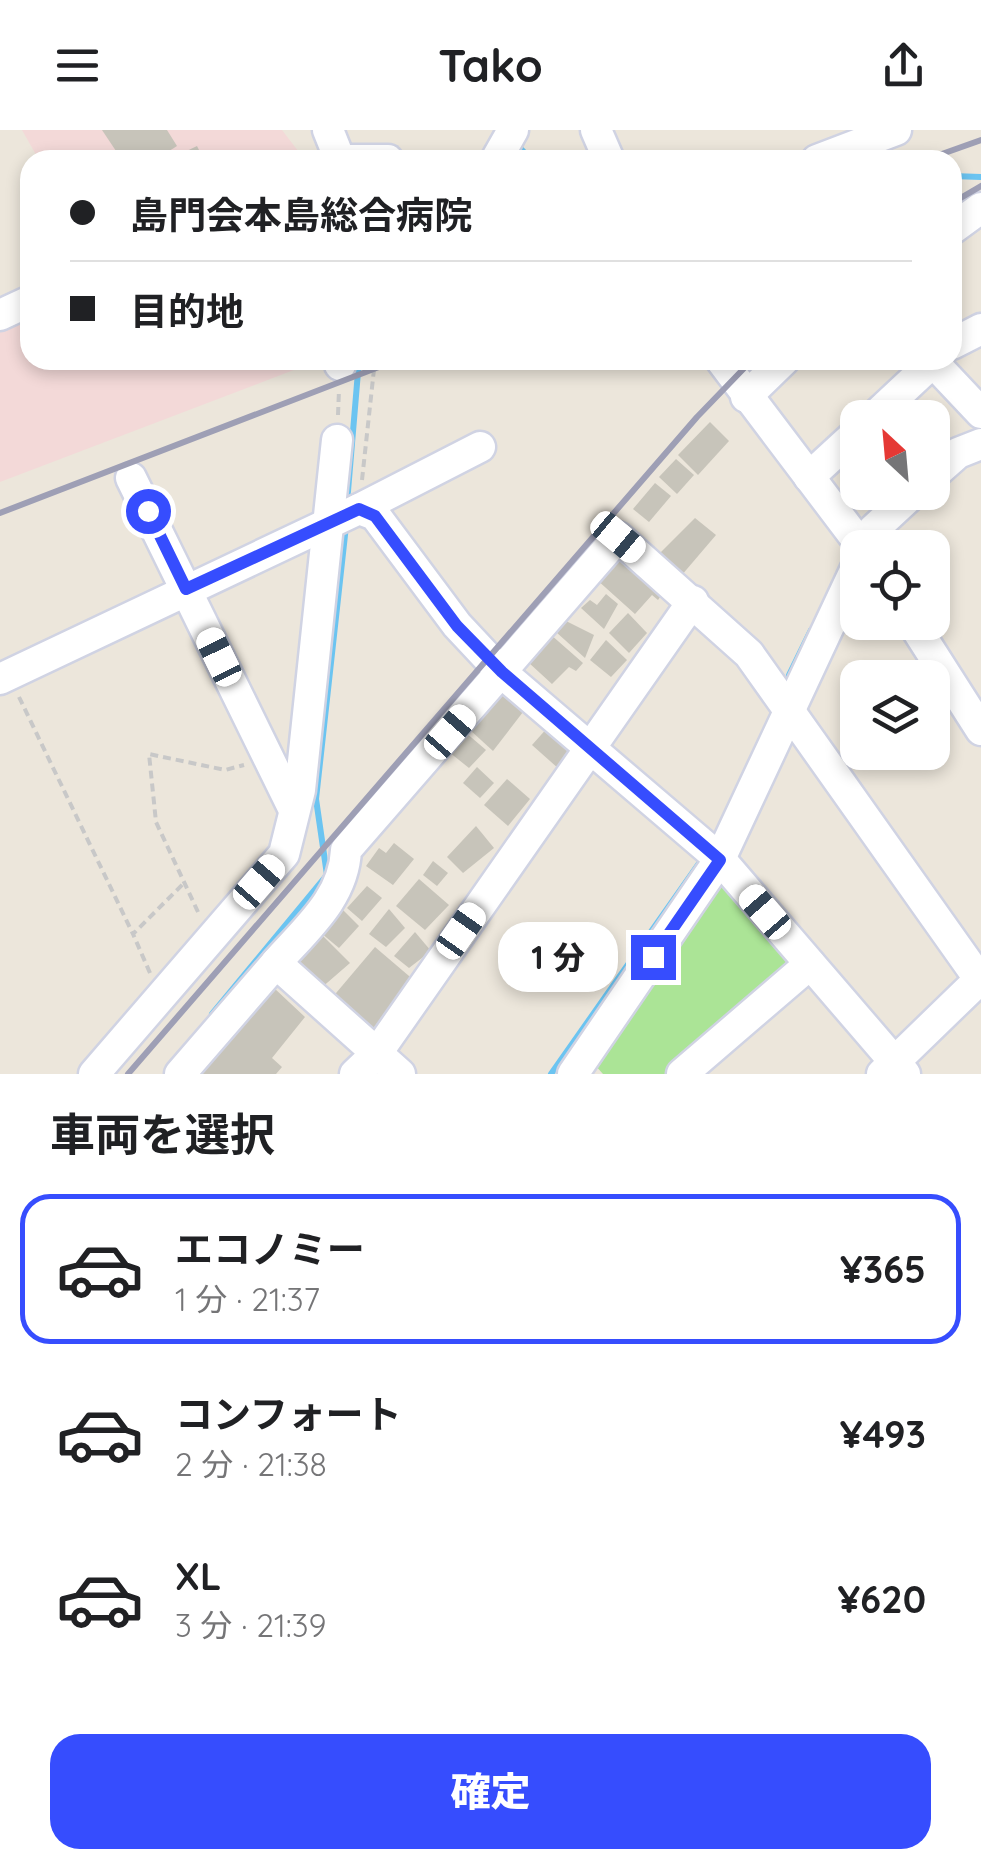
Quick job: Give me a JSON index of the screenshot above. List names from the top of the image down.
{
  "north": "top left",
  "page": {
    "header": "Tako",
    "banner": ["島門会本島総合病院", "目的地"],
    "bubble": "1 分",
    "heading": "車両を選択",
    "list": [
      {
        "name": "エコノミー",
        "note": "1 分 · 21:37",
        "value": "¥365"
      },
      {
        "name": "コンフォート",
        "note": "2 分 · 21:38",
        "value": "¥493"
      },
      {
        "name": "XL",
        "note": "3 分 · 21:39",
        "value": "¥620"
      }
    ],
    "buttons": "確定"
  }
}
